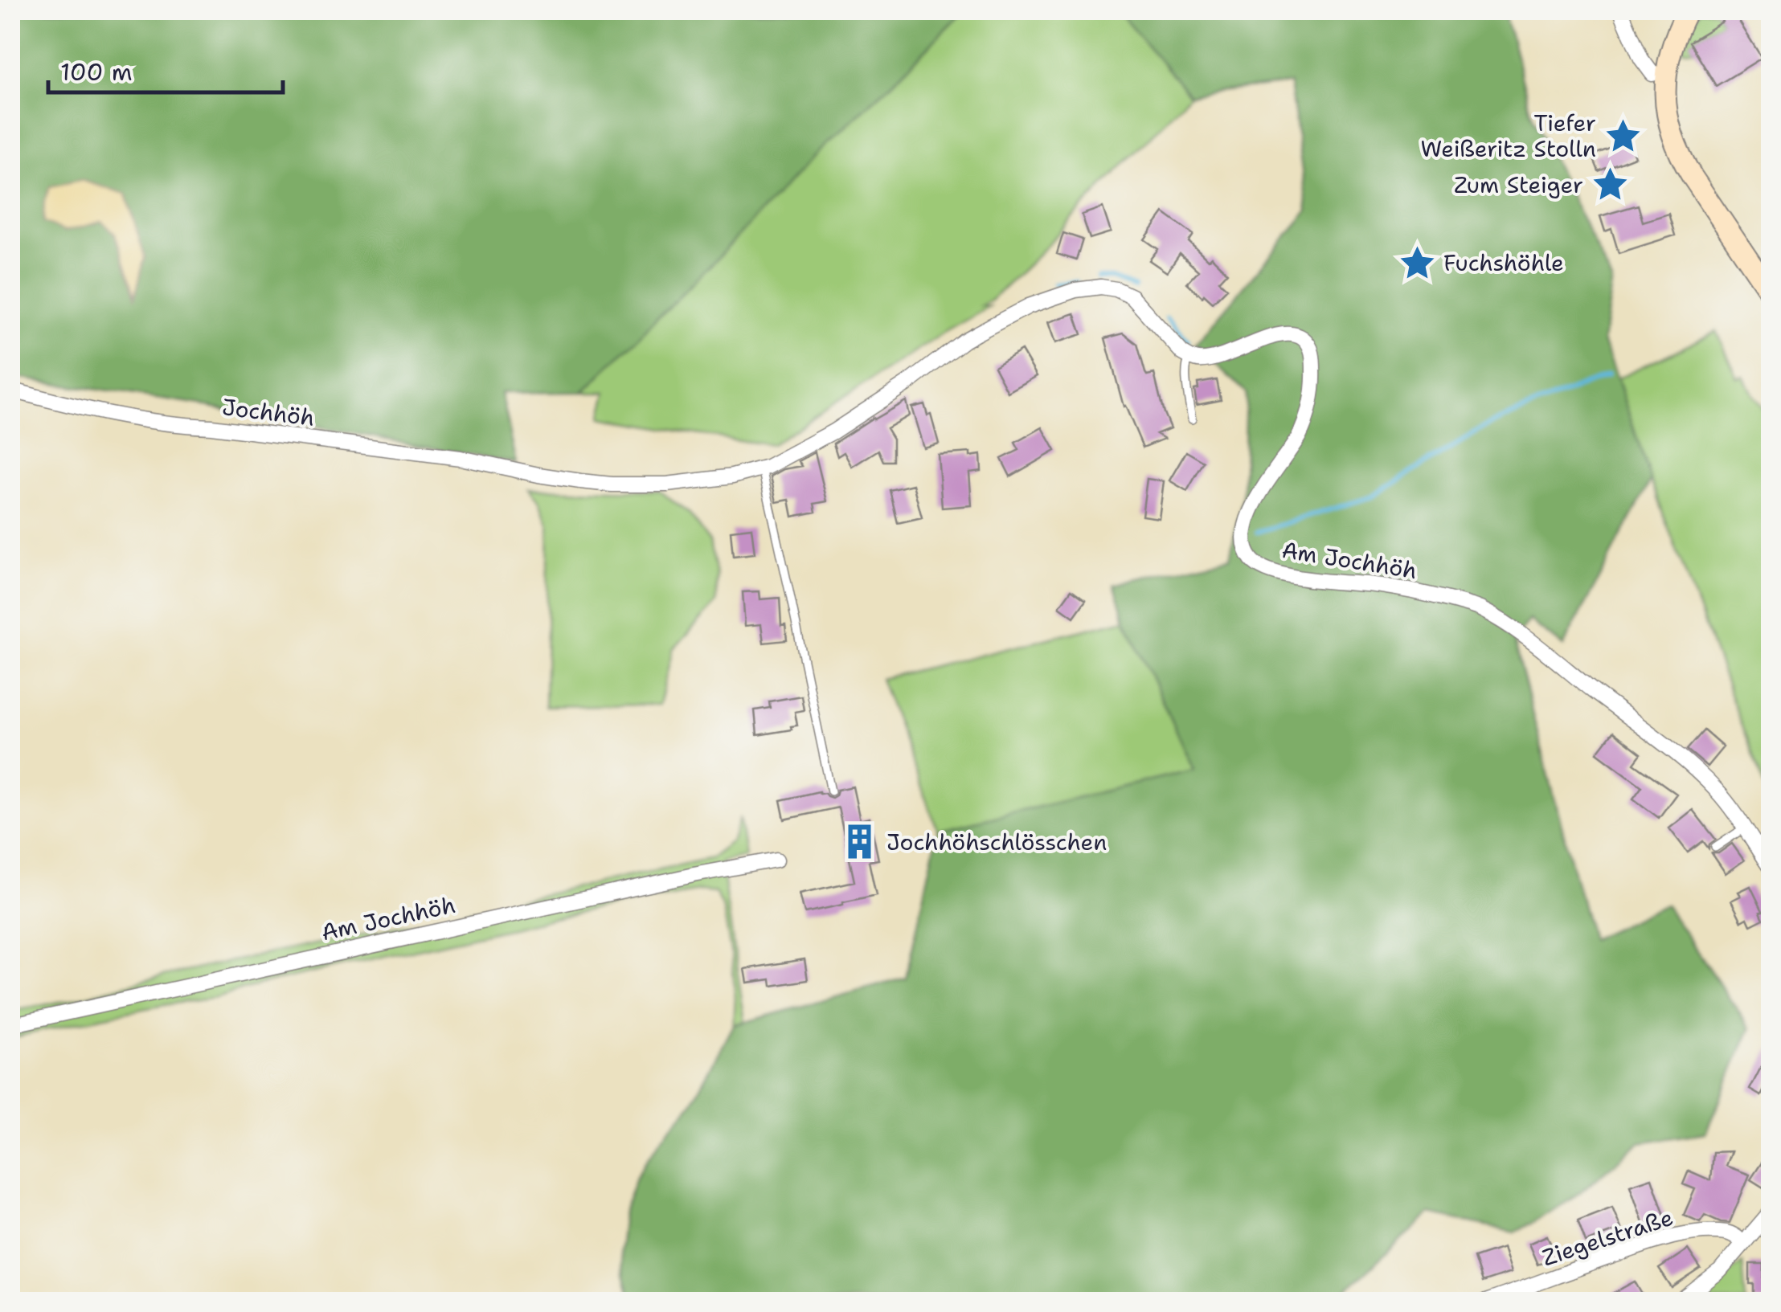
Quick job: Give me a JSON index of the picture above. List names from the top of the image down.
{
  "streets": {
    "street": ["Jochhöh", "Am Jochhöh", "Ziegelstraße"]
  },
  "places": {
    "place": ["Tiefer Weißeritz Stolln", "Zum Steiger", "Fuchshöhle"],
    "building": ["Jochhöhschlösschen"]
  },
  "scale_bar": "100 m"
}
